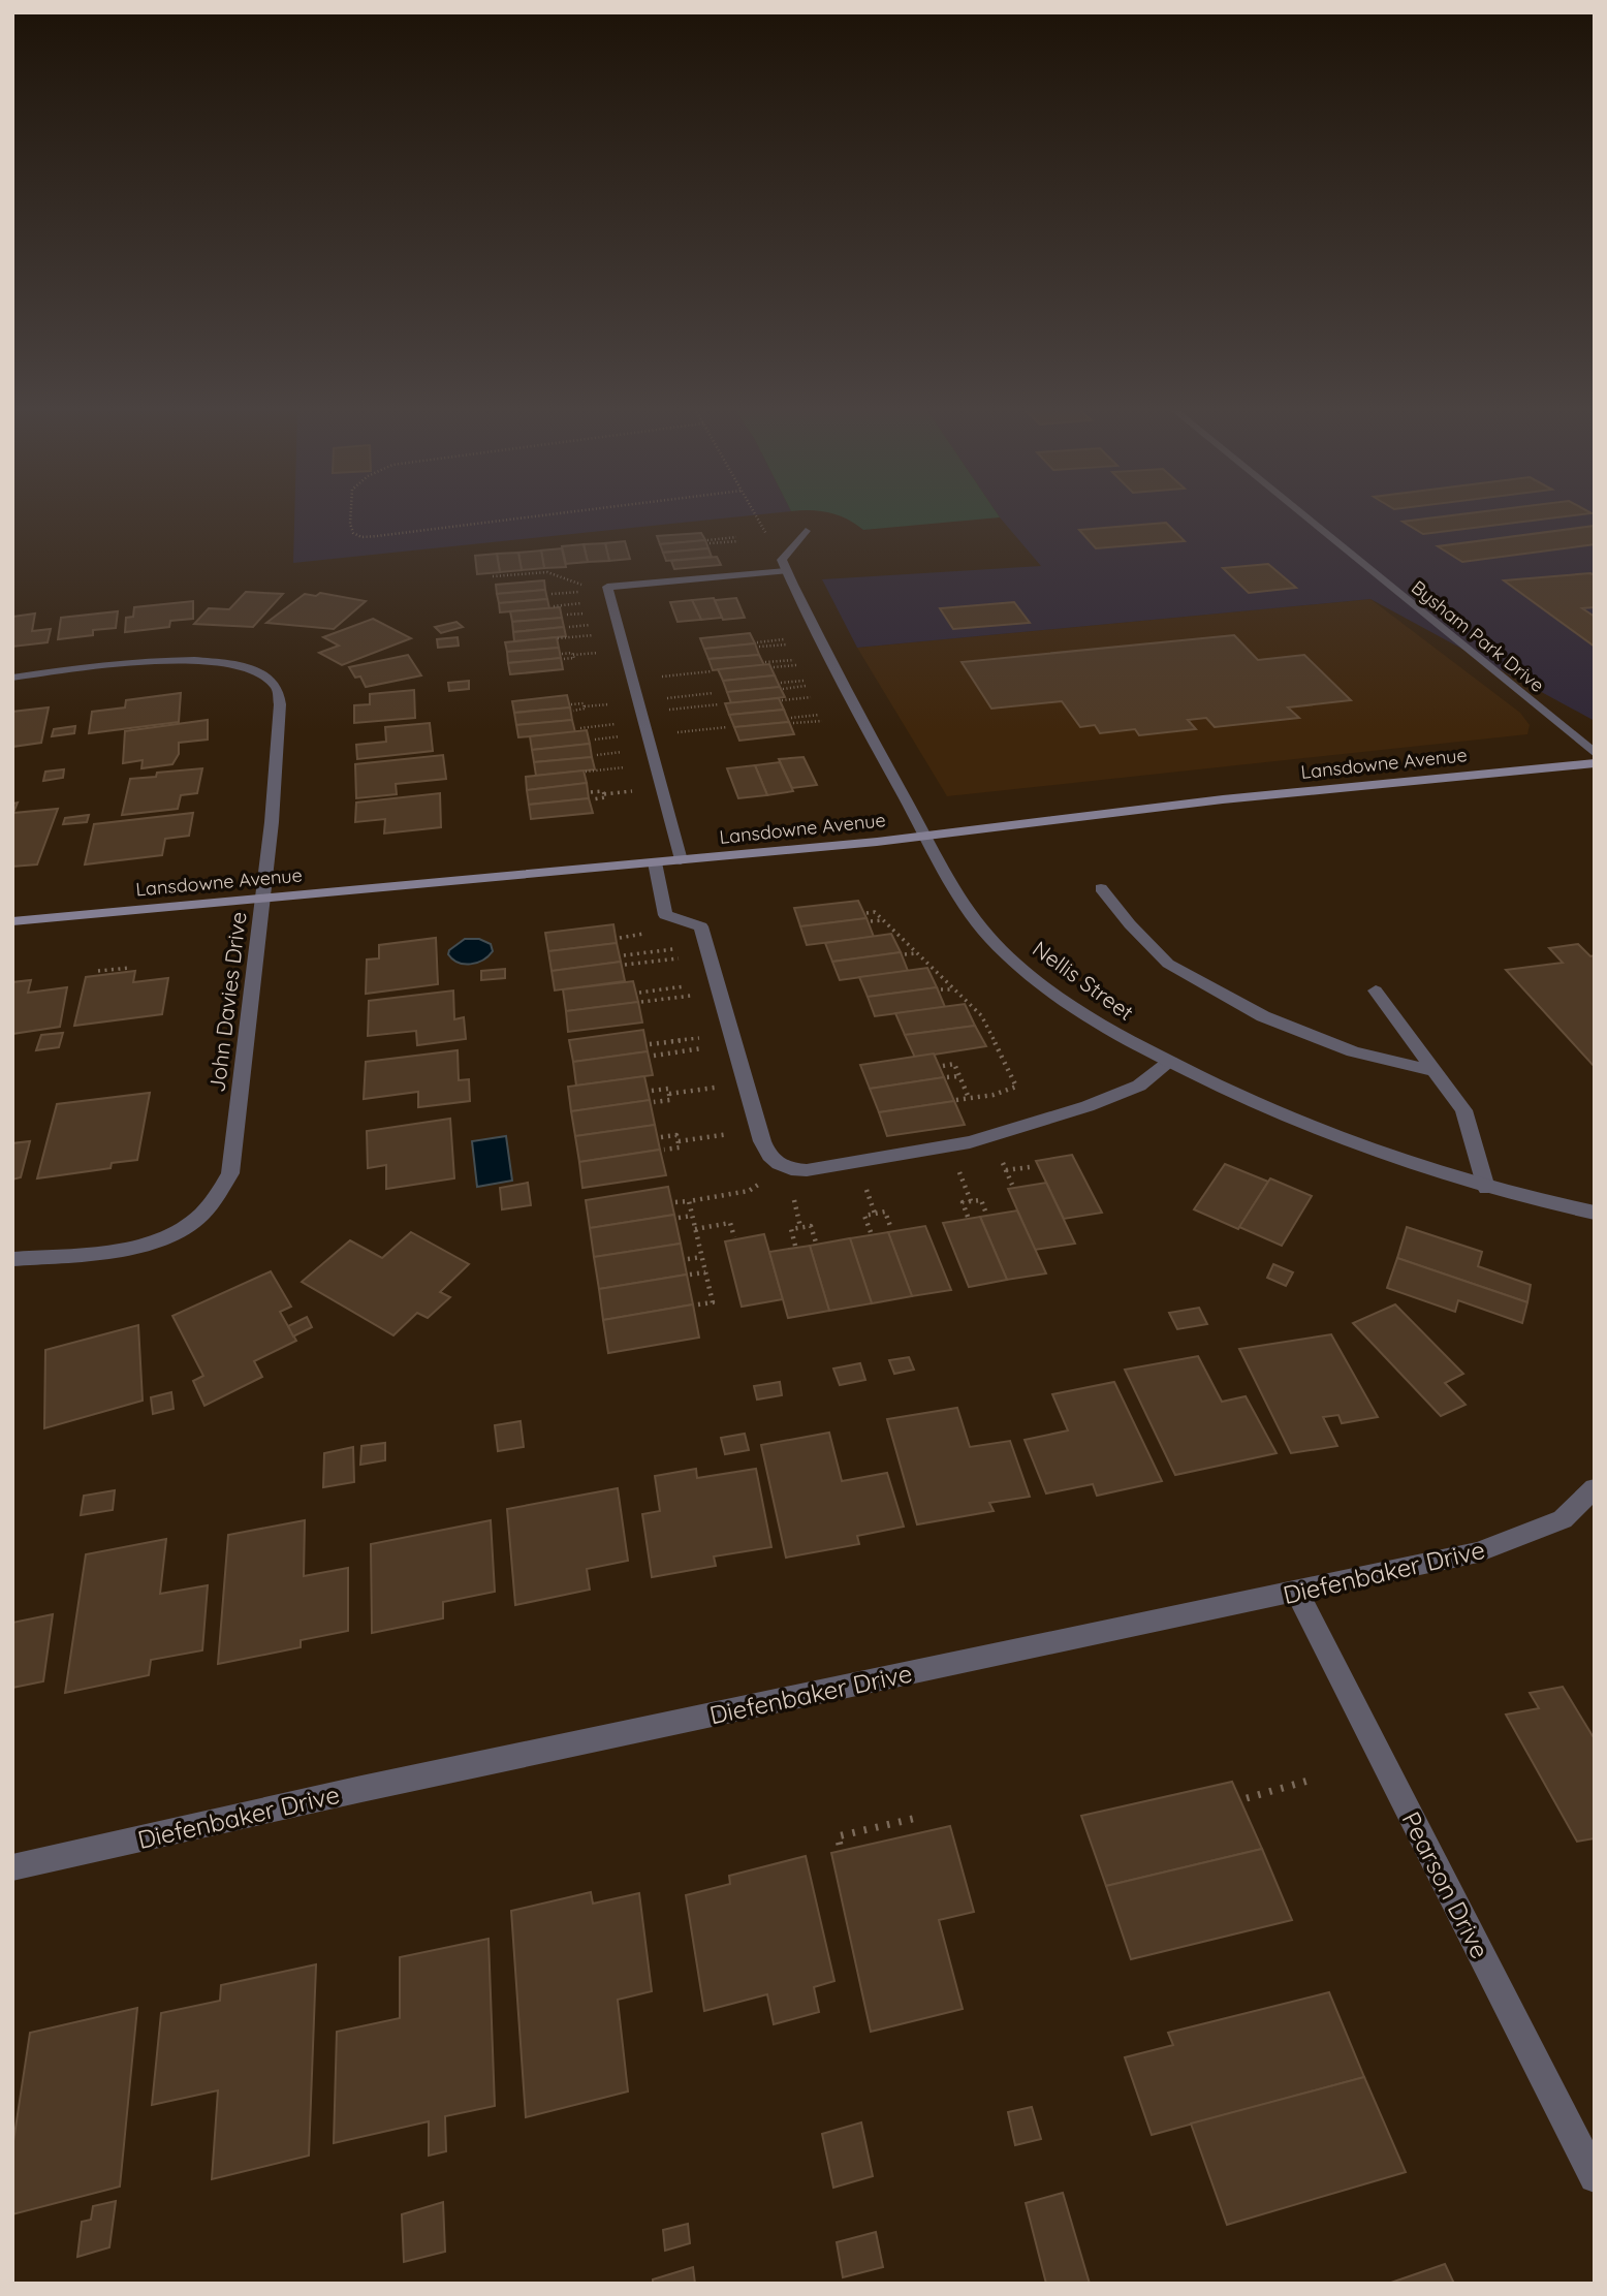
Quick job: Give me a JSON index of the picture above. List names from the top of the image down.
{
  "streets": {
    "main road": ["Lansdowne Avenue"],
    "street": [
      "Bysham Park Drive",
      "Nellis Street",
      "John Davies Drive",
      "Diefenbaker Drive",
      "Pearson Drive"
    ]
  },
  "crossings": [
    ["Lansdowne Avenue", "Nellis Street"],
    ["Lansdowne Avenue", "John Davies Drive"],
    ["Diefenbaker Drive", "Pearson Drive"]
  ]
}
